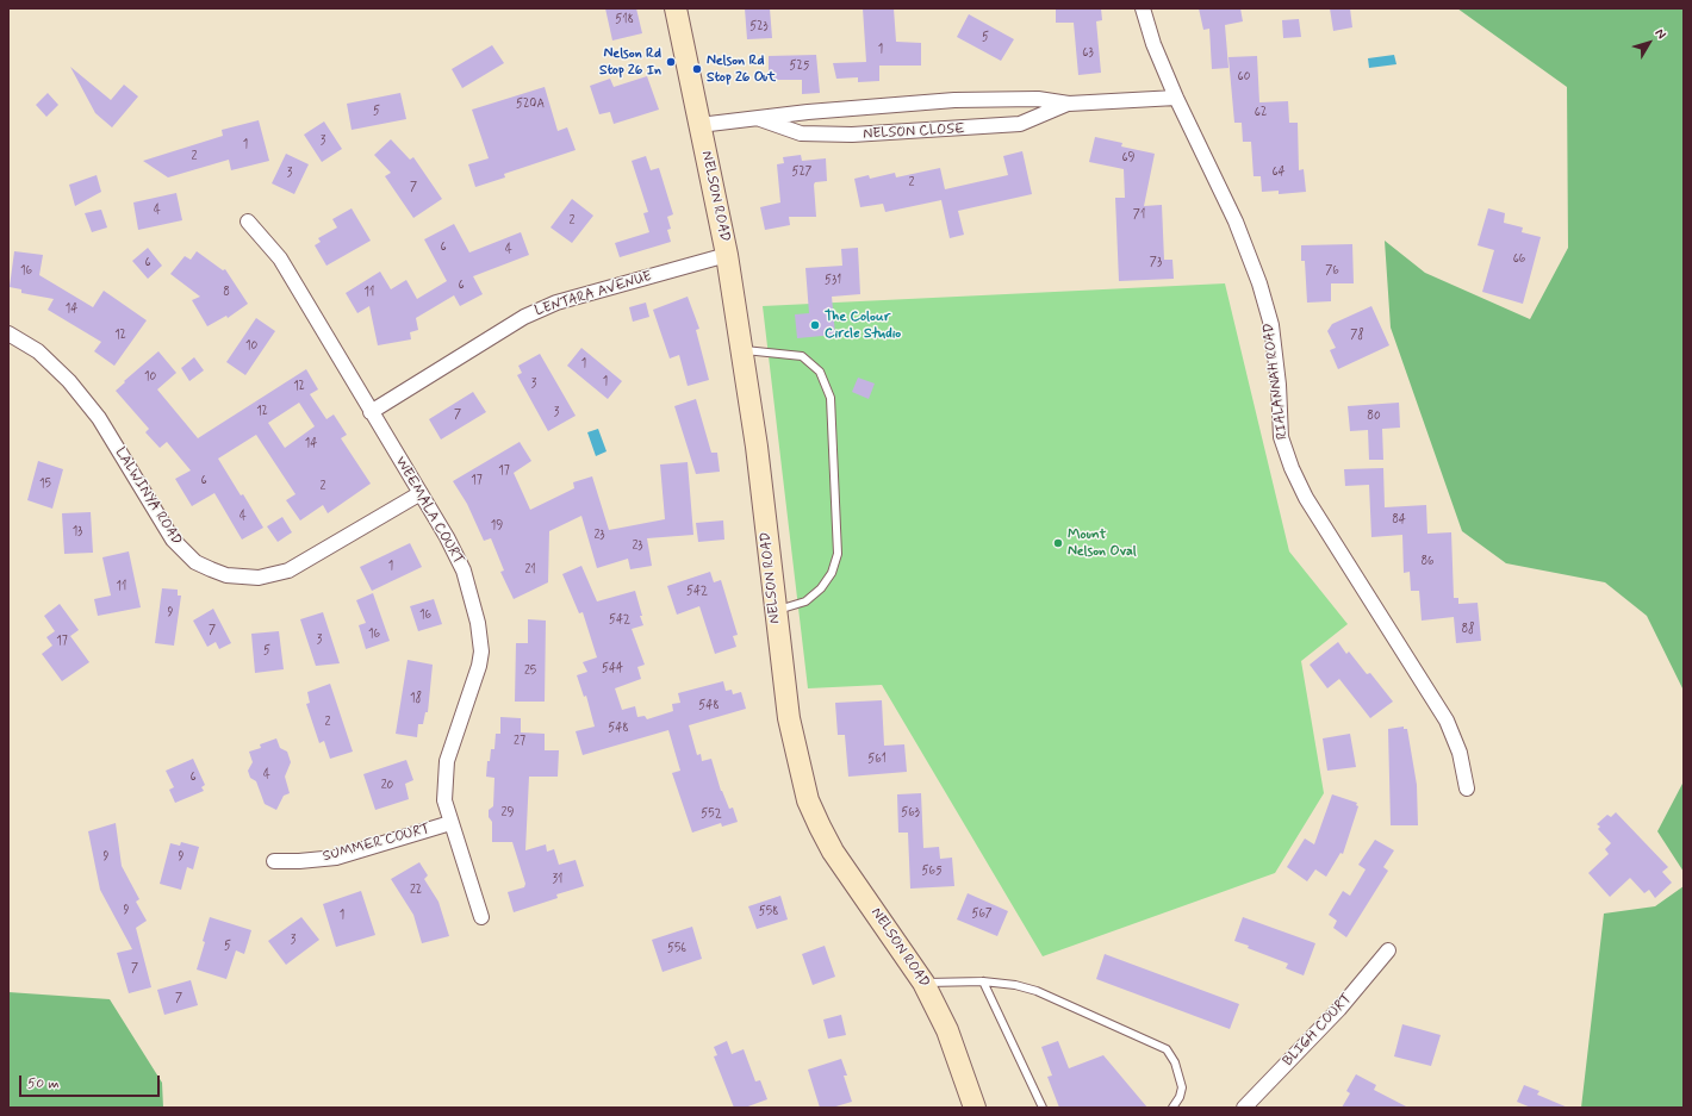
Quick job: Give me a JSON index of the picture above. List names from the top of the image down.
{
  "streets": {
    "main road": ["NELSON ROAD"],
    "street": [
      "NELSON CLOSE",
      "LENTARA AVENUE",
      "RIALANNAH ROAD",
      "LALWINYA ROAD",
      "WEEMALA COURT",
      "SUMMER COURT",
      "BLIGH COURT"
    ]
  },
  "crossings": [
    ["NELSON CLOSE", "NELSON ROAD"],
    ["NELSON CLOSE", "RIALANNAH ROAD"],
    ["NELSON ROAD", "LENTARA AVENUE"],
    ["LENTARA AVENUE", "WEEMALA COURT"],
    ["LALWINYA ROAD", "WEEMALA COURT"],
    ["WEEMALA COURT", "SUMMER COURT"]
  ],
  "places": [
    "Nelson Rd Stop 26 In",
    "Nelson Rd Stop 26 Out",
    "The Colour Circle Studio",
    "Mount Nelson Oval"
  ],
  "house_numbers": [
    "518",
    "523",
    "5",
    "1",
    "63",
    "525",
    "60",
    "520A",
    "5",
    "62",
    "3",
    "1",
    "2",
    "69",
    "527",
    "64",
    "3",
    "2",
    "7",
    "4",
    "71",
    "2",
    "6",
    "4",
    "66",
    "6",
    "73",
    "16",
    "76",
    "531",
    "6",
    "8",
    "11",
    "14",
    "12",
    "78",
    "10",
    "1",
    "10",
    "1",
    "3",
    "12",
    "12",
    "3",
    "7",
    "80",
    "14",
    "17",
    "6",
    "17",
    "15",
    "2",
    "4",
    "84",
    "19",
    "13",
    "23",
    "23",
    "86",
    "1",
    "21",
    "11",
    "542",
    "9",
    "16",
    "542",
    "88",
    "7",
    "16",
    "3",
    "17",
    "5",
    "544",
    "25",
    "18",
    "548",
    "2",
    "548",
    "27",
    "561",
    "4",
    "6",
    "20",
    "29",
    "563",
    "552",
    "9",
    "9",
    "565",
    "31",
    "22",
    "9",
    "558",
    "567",
    "1",
    "3",
    "5",
    "556",
    "7",
    "7"
  ],
  "scale_bar": "50 m",
  "north": "top right"
}
